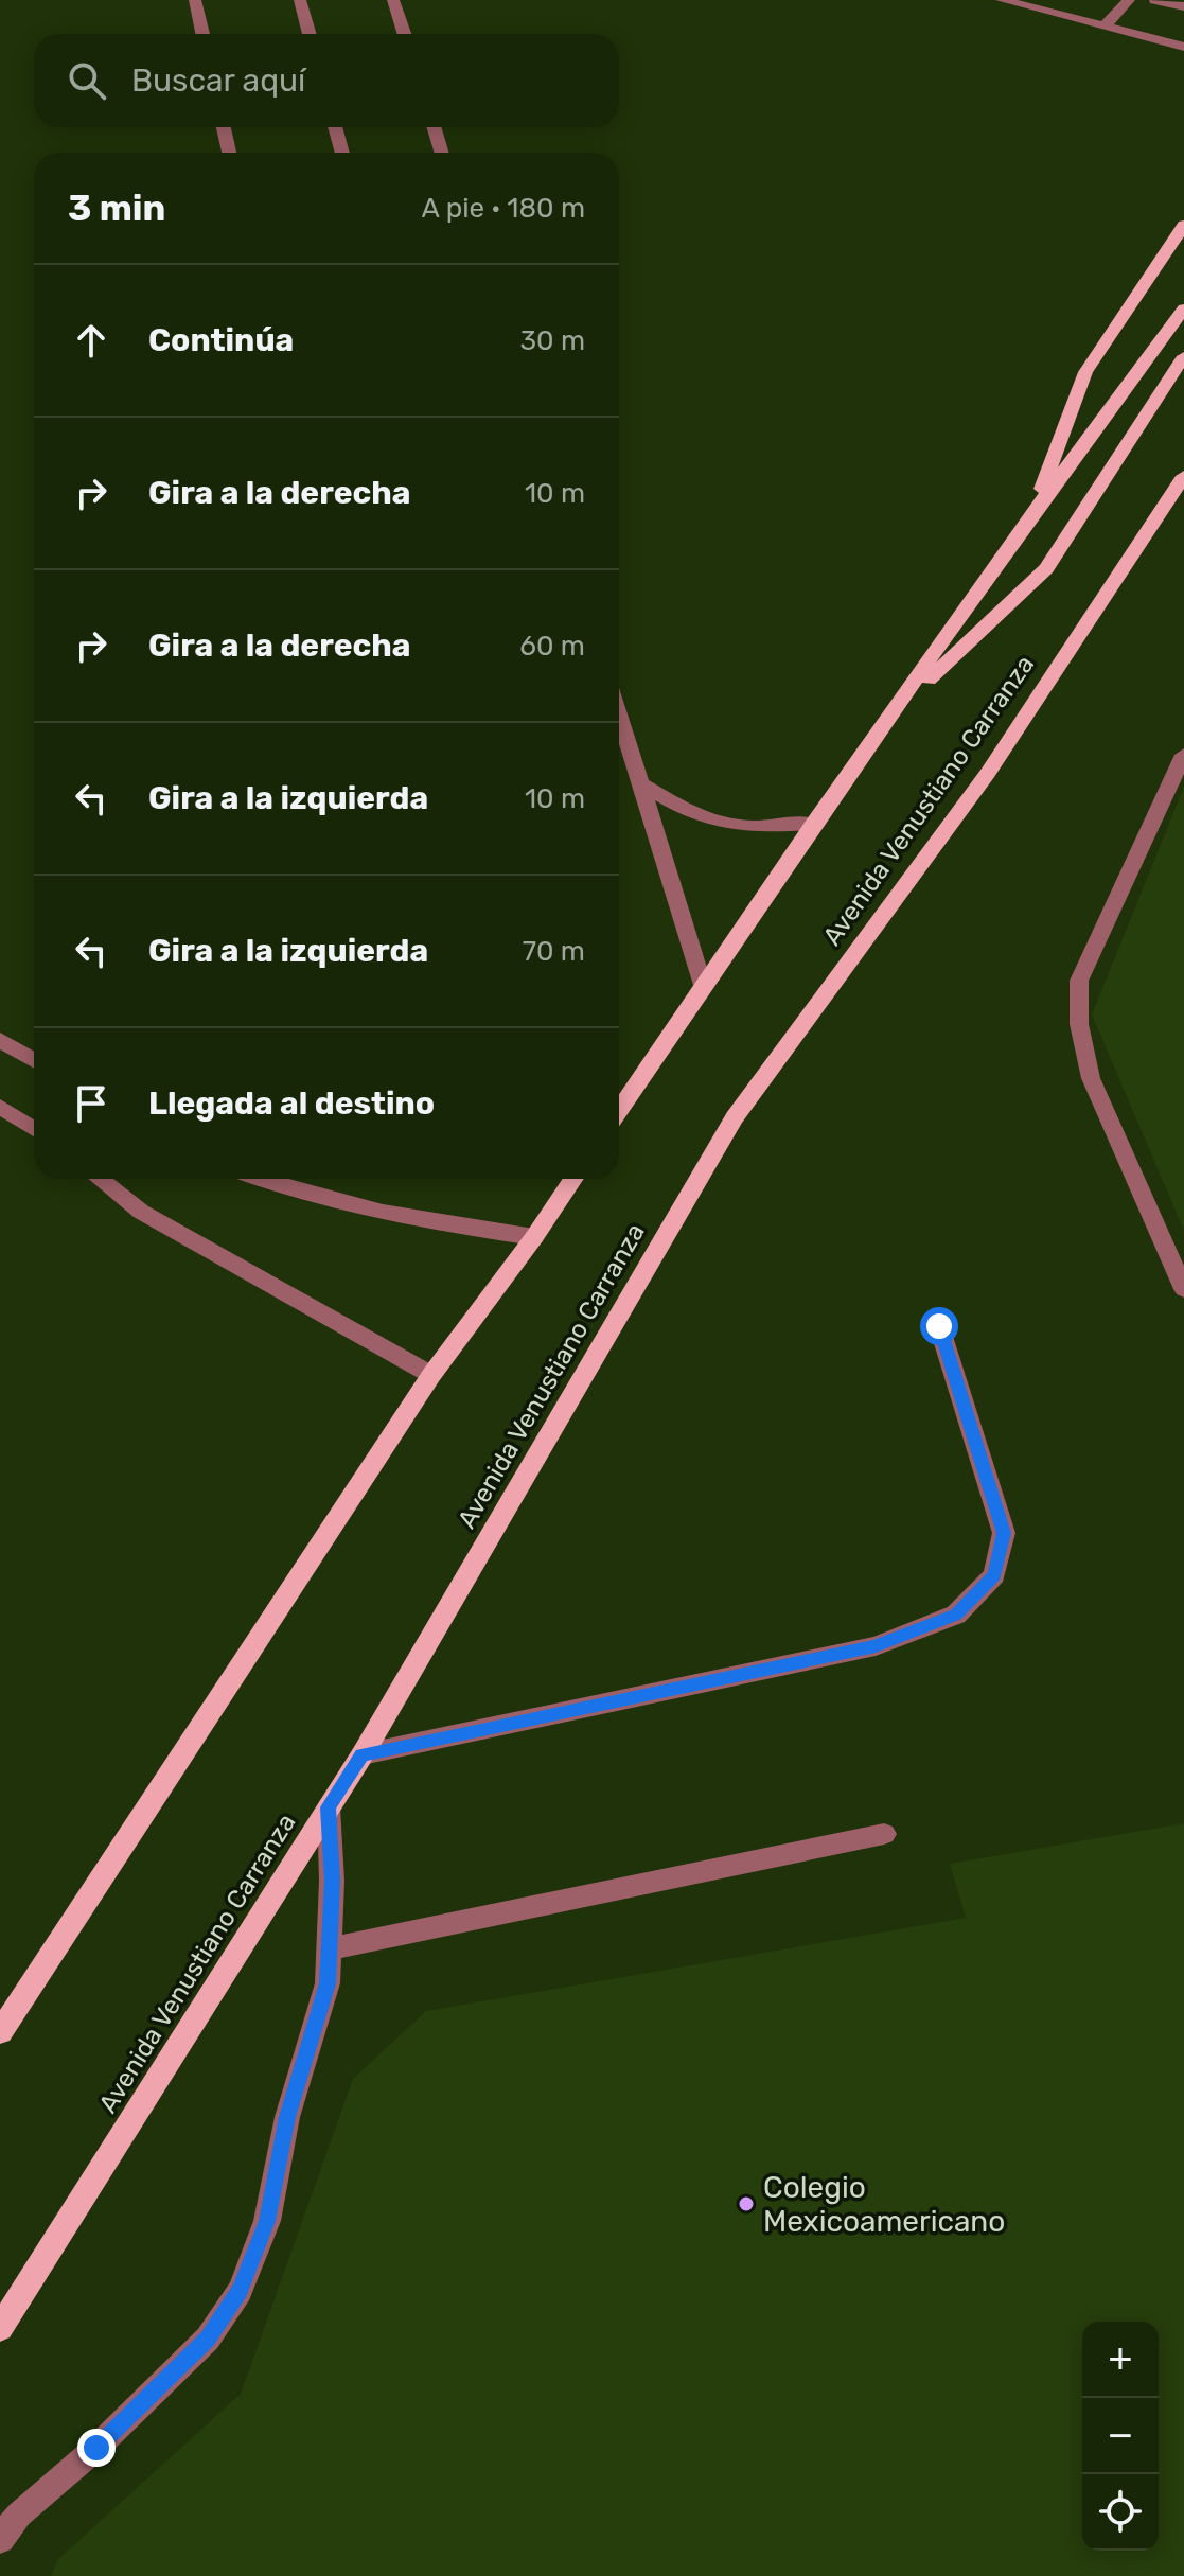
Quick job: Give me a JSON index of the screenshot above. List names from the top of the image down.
{
  "streets": {
    "main road": ["Avenida Venustiano Carranza"]
  },
  "places": ["Colegio Mexicoamericano"],
  "page": {
    "search": "Buscar aquí",
    "heading": ["3 min", "A pie · 180 m"],
    "list": [
      ["Continúa", "30 m"],
      ["Gira a la derecha", "10 m"],
      ["Gira a la derecha", "60 m"],
      ["Gira a la izquierda", "10 m"],
      ["Gira a la izquierda", "70 m"],
      "Llegada al destino"
    ],
    "map_buttons": ["+", "−"]
  }
}
